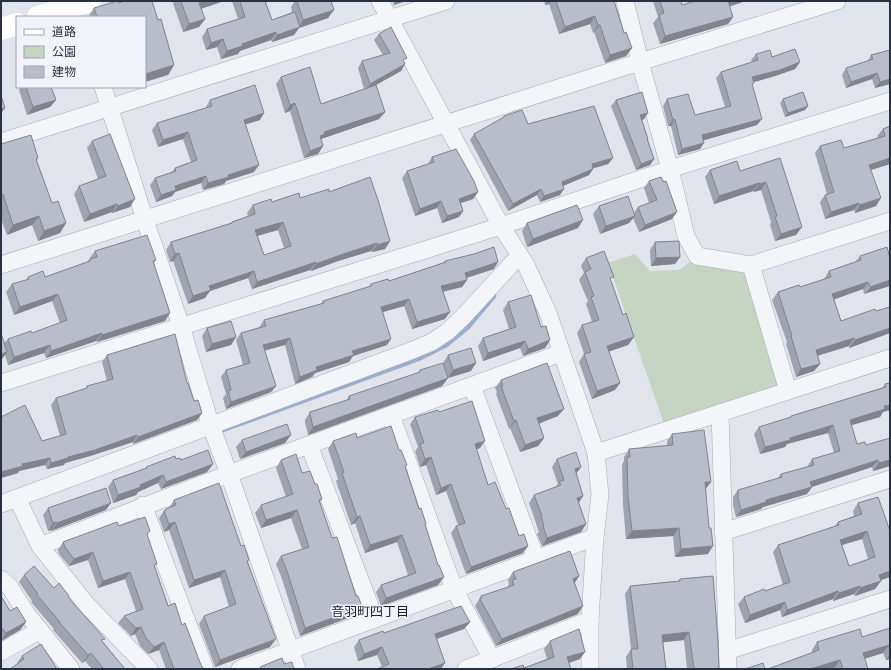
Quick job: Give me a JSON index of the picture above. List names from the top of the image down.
{
  "districts": ["音羽町四丁目"],
  "legend": ["道路", "公園", "建物"]
}
